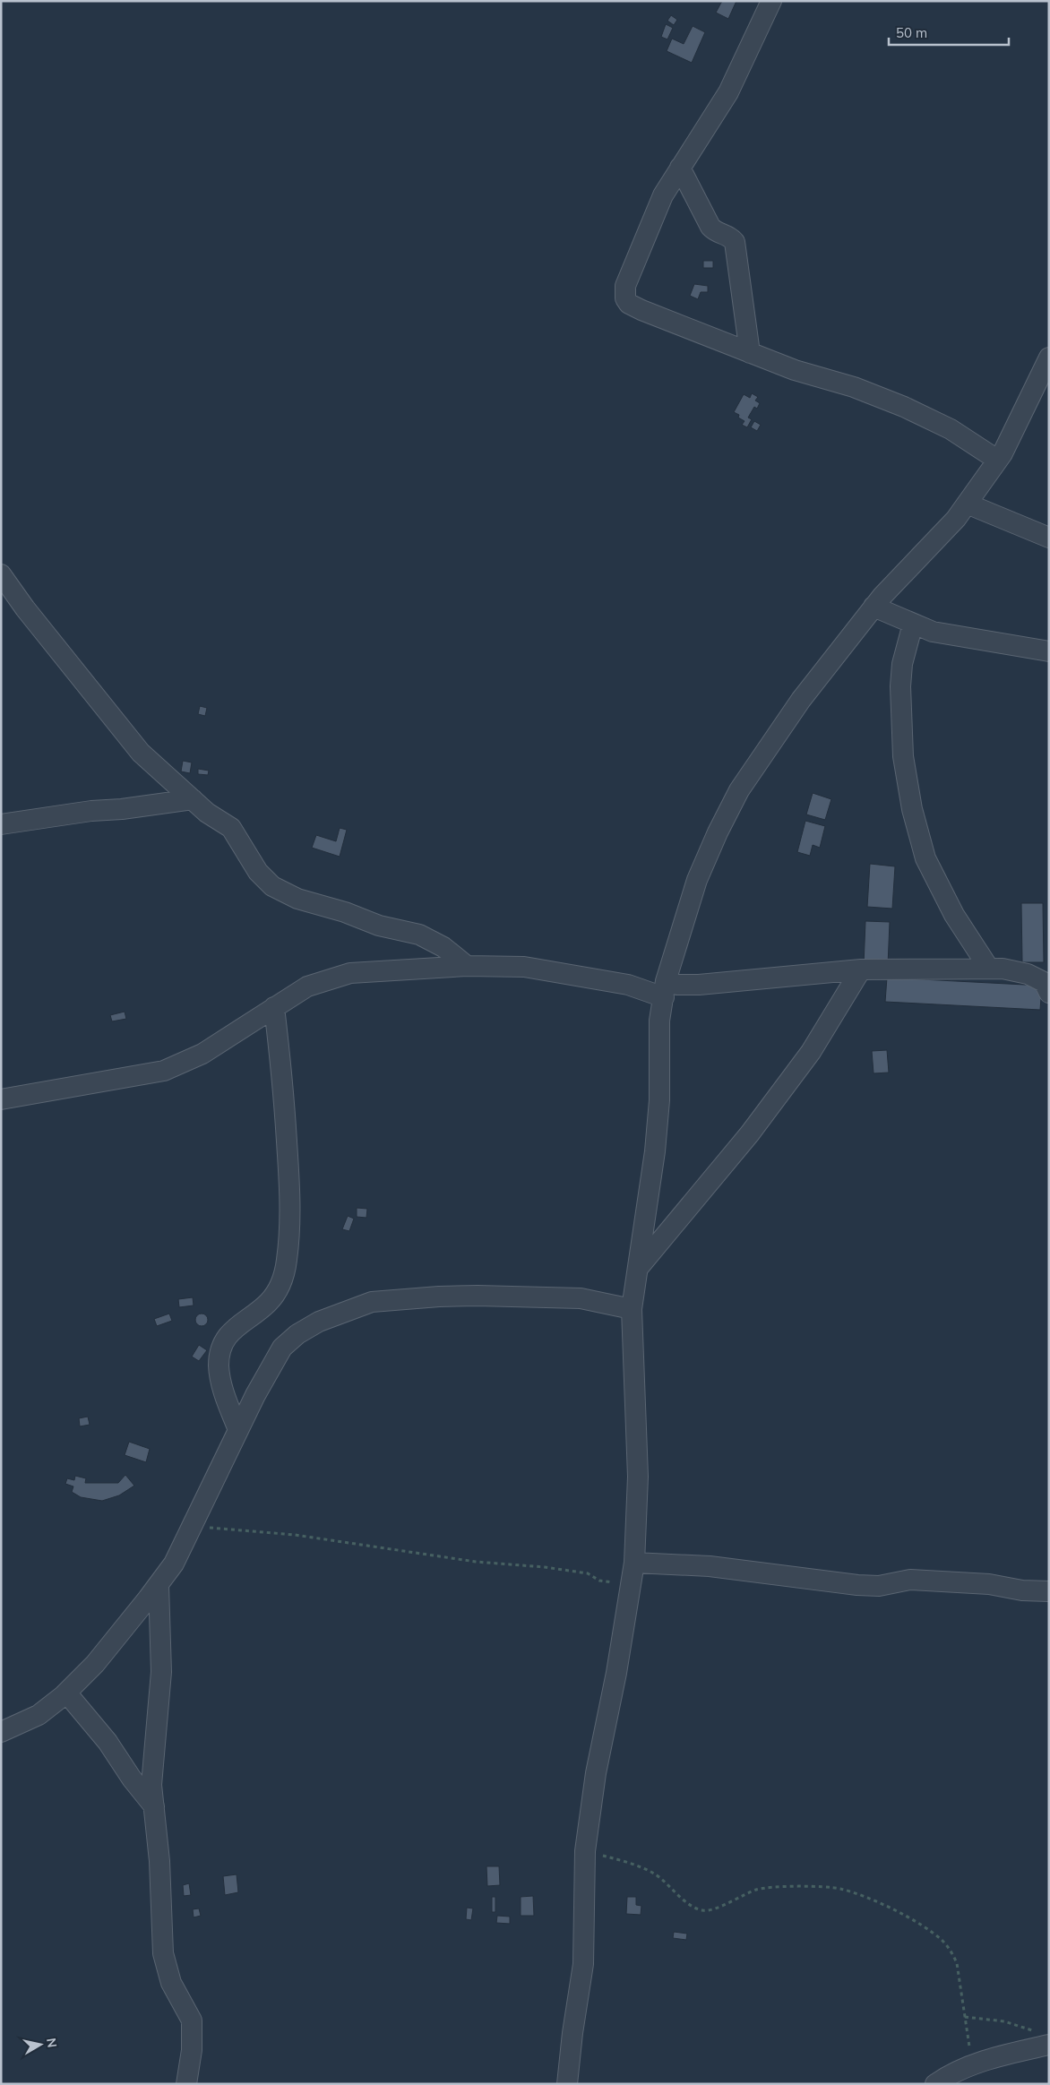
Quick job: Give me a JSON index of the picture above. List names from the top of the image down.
{
  "scale_bar": "50 m",
  "north": "right"
}
